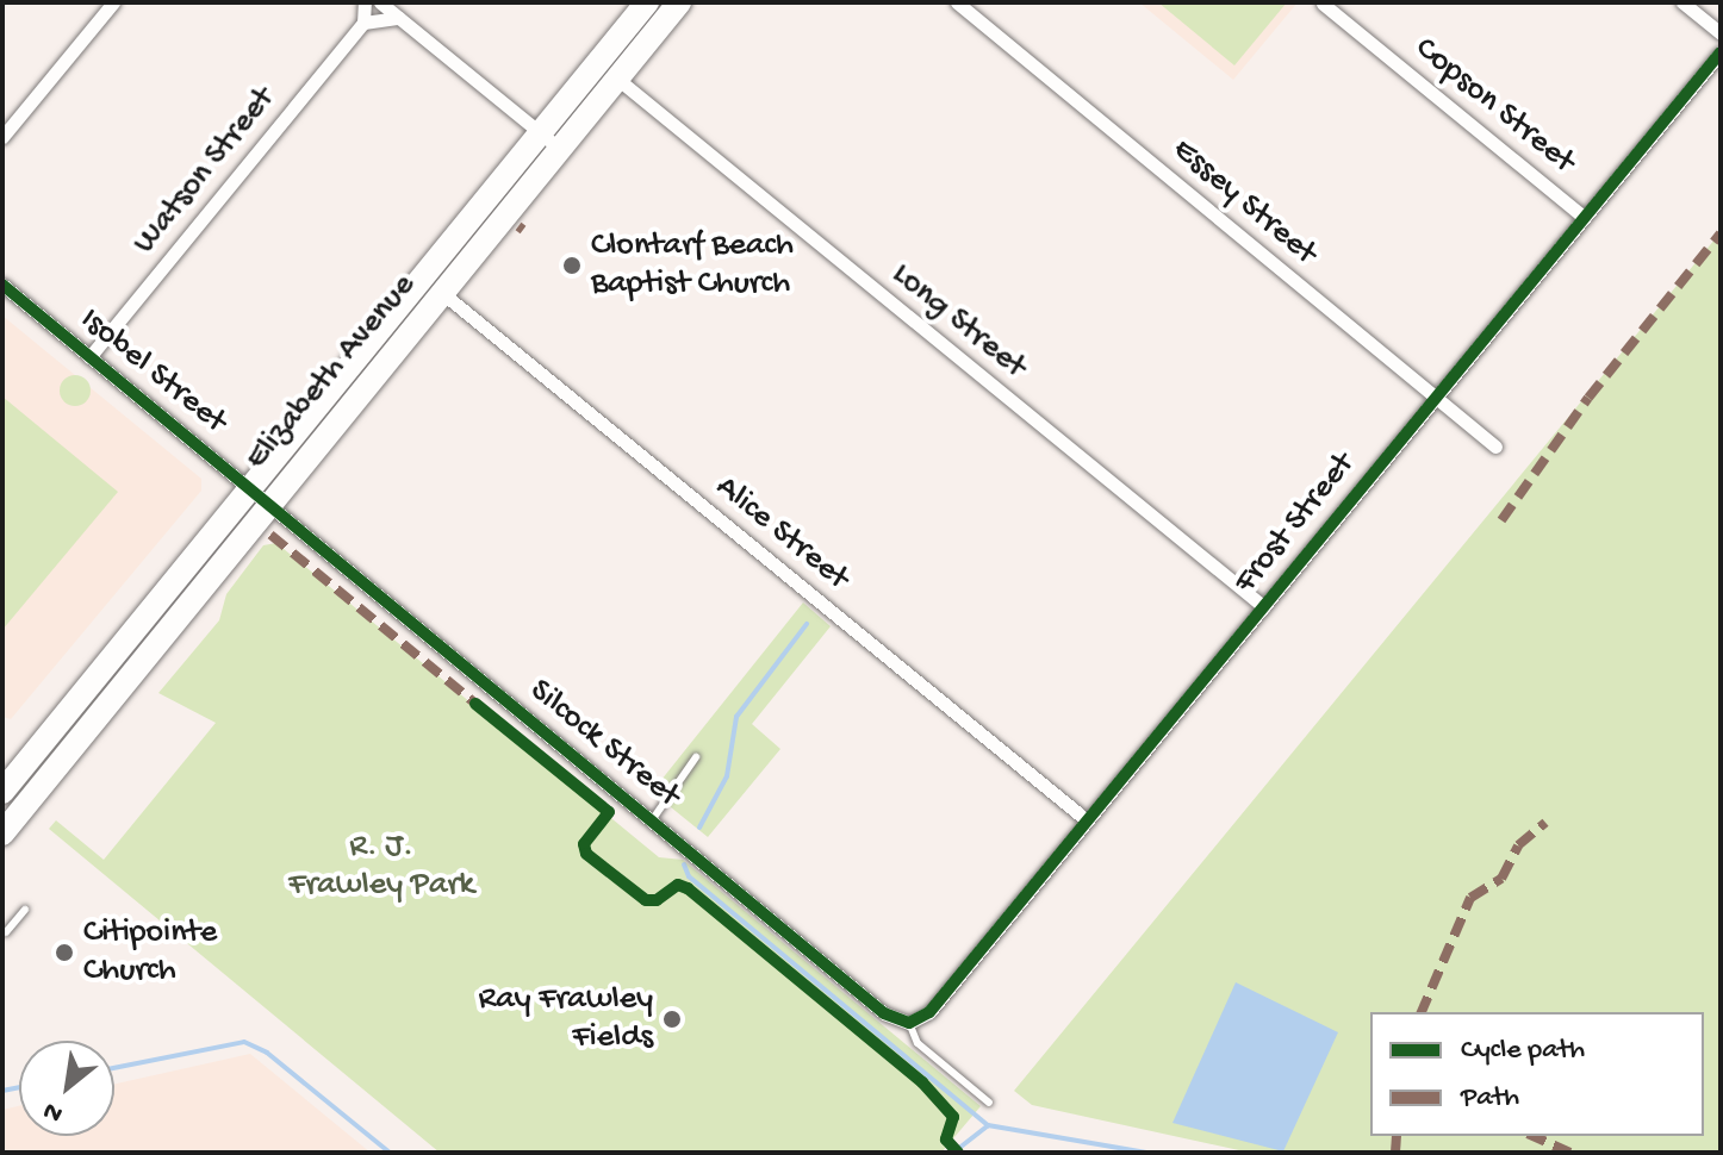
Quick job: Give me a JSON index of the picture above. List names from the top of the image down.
{
  "streets": {
    "highway": ["Elizabeth Avenue"],
    "street": [
      "Copson Street",
      "Watson Street",
      "Essey Street",
      "Long Street",
      "Isobel Street",
      "Frost Street",
      "Alice Street",
      "Silcock Street"
    ]
  },
  "crossings": [
    ["Copson Street", "Frost Street"],
    ["Watson Street", "Isobel Street"],
    ["Essey Street", "Frost Street"],
    ["Long Street", "Elizabeth Avenue"],
    ["Long Street", "Frost Street"],
    ["Isobel Street", "Elizabeth Avenue"],
    ["Isobel Street", "Silcock Street"],
    ["Elizabeth Avenue", "Alice Street"],
    ["Elizabeth Avenue", "Silcock Street"],
    ["Frost Street", "Alice Street"],
    ["Frost Street", "Silcock Street"]
  ],
  "parks": ["R. J. Frawley Park"],
  "places": ["Clontarf Beach Baptist Church", "Citipointe Church", "Ray Frawley Fields"],
  "legend": ["Cycle path", "Path"],
  "north": "bottom left"
}
